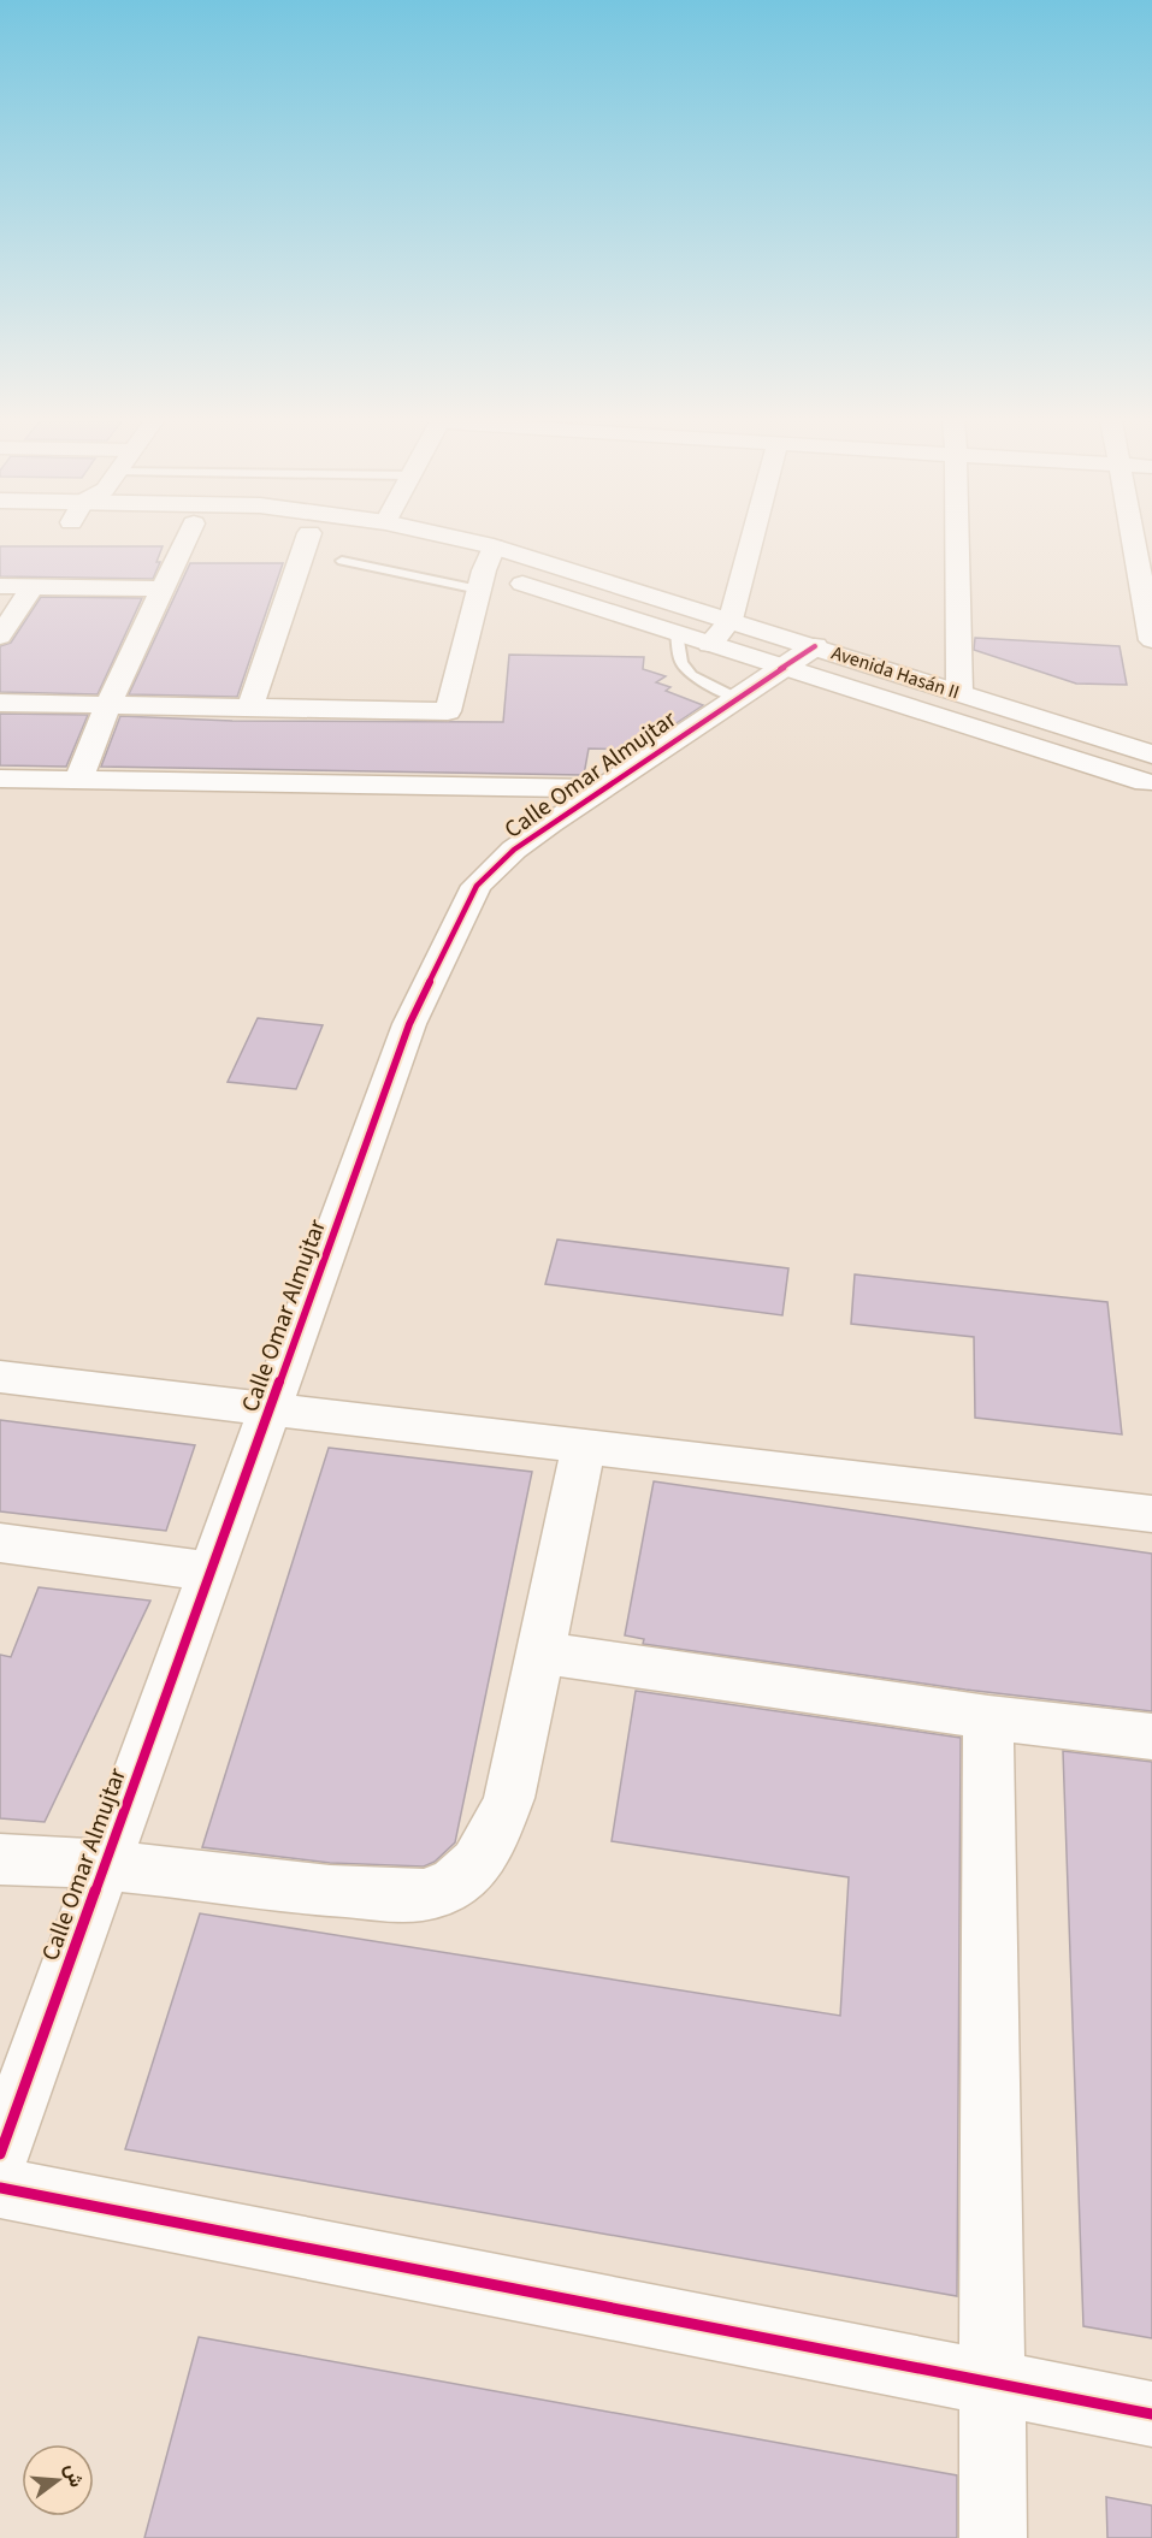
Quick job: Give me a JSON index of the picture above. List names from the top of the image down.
{
  "streets": {
    "street": ["Avenida Hasán II", "Calle Omar Almujtar"]
  },
  "crossings": [
    ["Avenida Hasán II", "Calle Omar Almujtar"]
  ],
  "north": "right"
}
